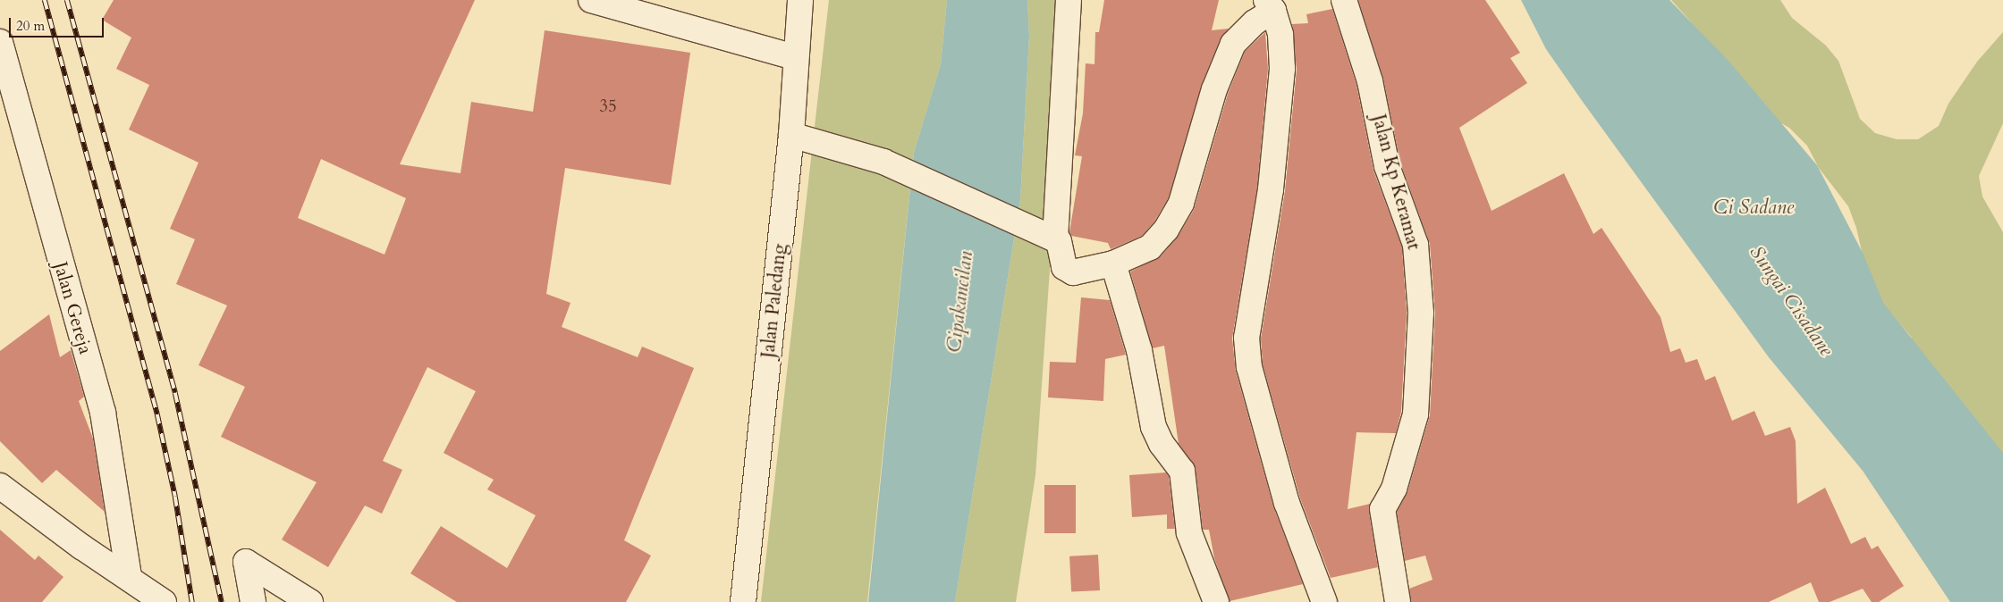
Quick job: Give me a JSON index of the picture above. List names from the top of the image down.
{
  "streets": {
    "street": ["Jalan Kp Keramat", "Jalan Paledang", "Jalan Gereja"]
  },
  "water": ["Ci Sadane", "Sungai Cisadane", "Cipakancilan"],
  "house_numbers": ["35"],
  "scale_bar": "20 m"
}
